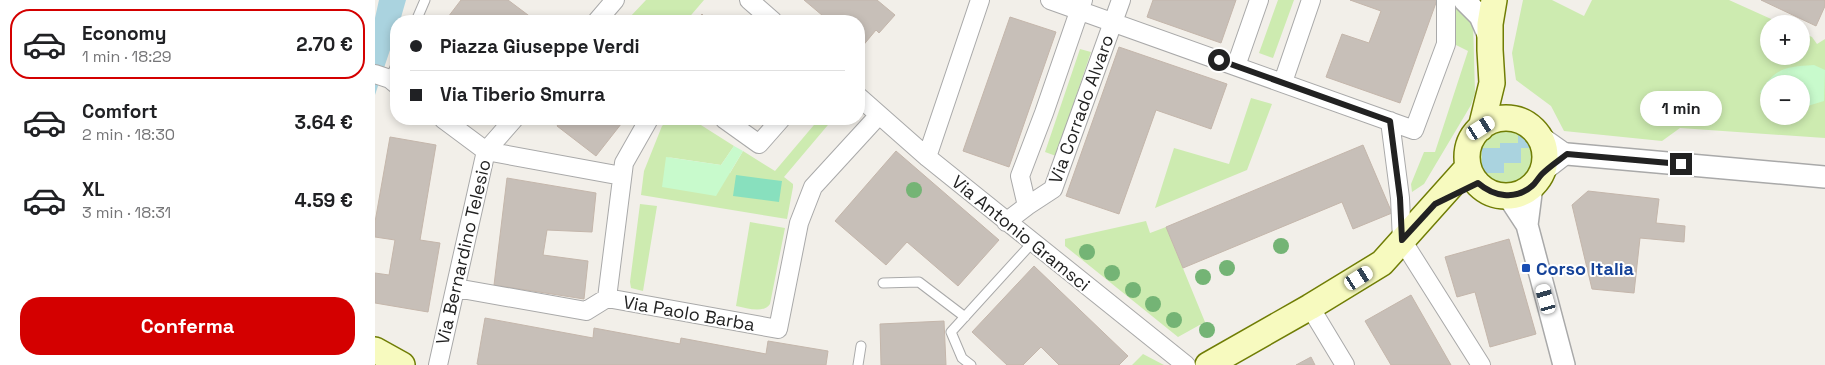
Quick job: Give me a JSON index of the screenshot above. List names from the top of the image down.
{
  "streets": {
    "street": [
      "Via Corrado Alvaro",
      "Via Antonio Gramsci",
      "Via Bernardino Telesio",
      "Via Paolo Barba"
    ]
  },
  "crossings": [
    ["Via Corrado Alvaro", "Via Antonio Gramsci"],
    ["Via Antonio Gramsci", "Via Paolo Barba"],
    ["Via Bernardino Telesio", "Via Paolo Barba"]
  ],
  "places": {
    "transit": ["Corso Italia"]
  },
  "page": {
    "list": [
      {
        "name": "Economy",
        "note": "1 min · 18:29",
        "value": "2.70 €"
      },
      {
        "name": "Comfort",
        "note": "2 min · 18:30",
        "value": "3.64 €"
      },
      {
        "name": "XL",
        "note": "3 min · 18:31",
        "value": "4.59 €"
      }
    ],
    "map_buttons": ["+", "−"],
    "banner": ["Piazza Giuseppe Verdi", "Via Tiberio Smurra"],
    "bubble": "1 min",
    "buttons": "Conferma"
  }
}
